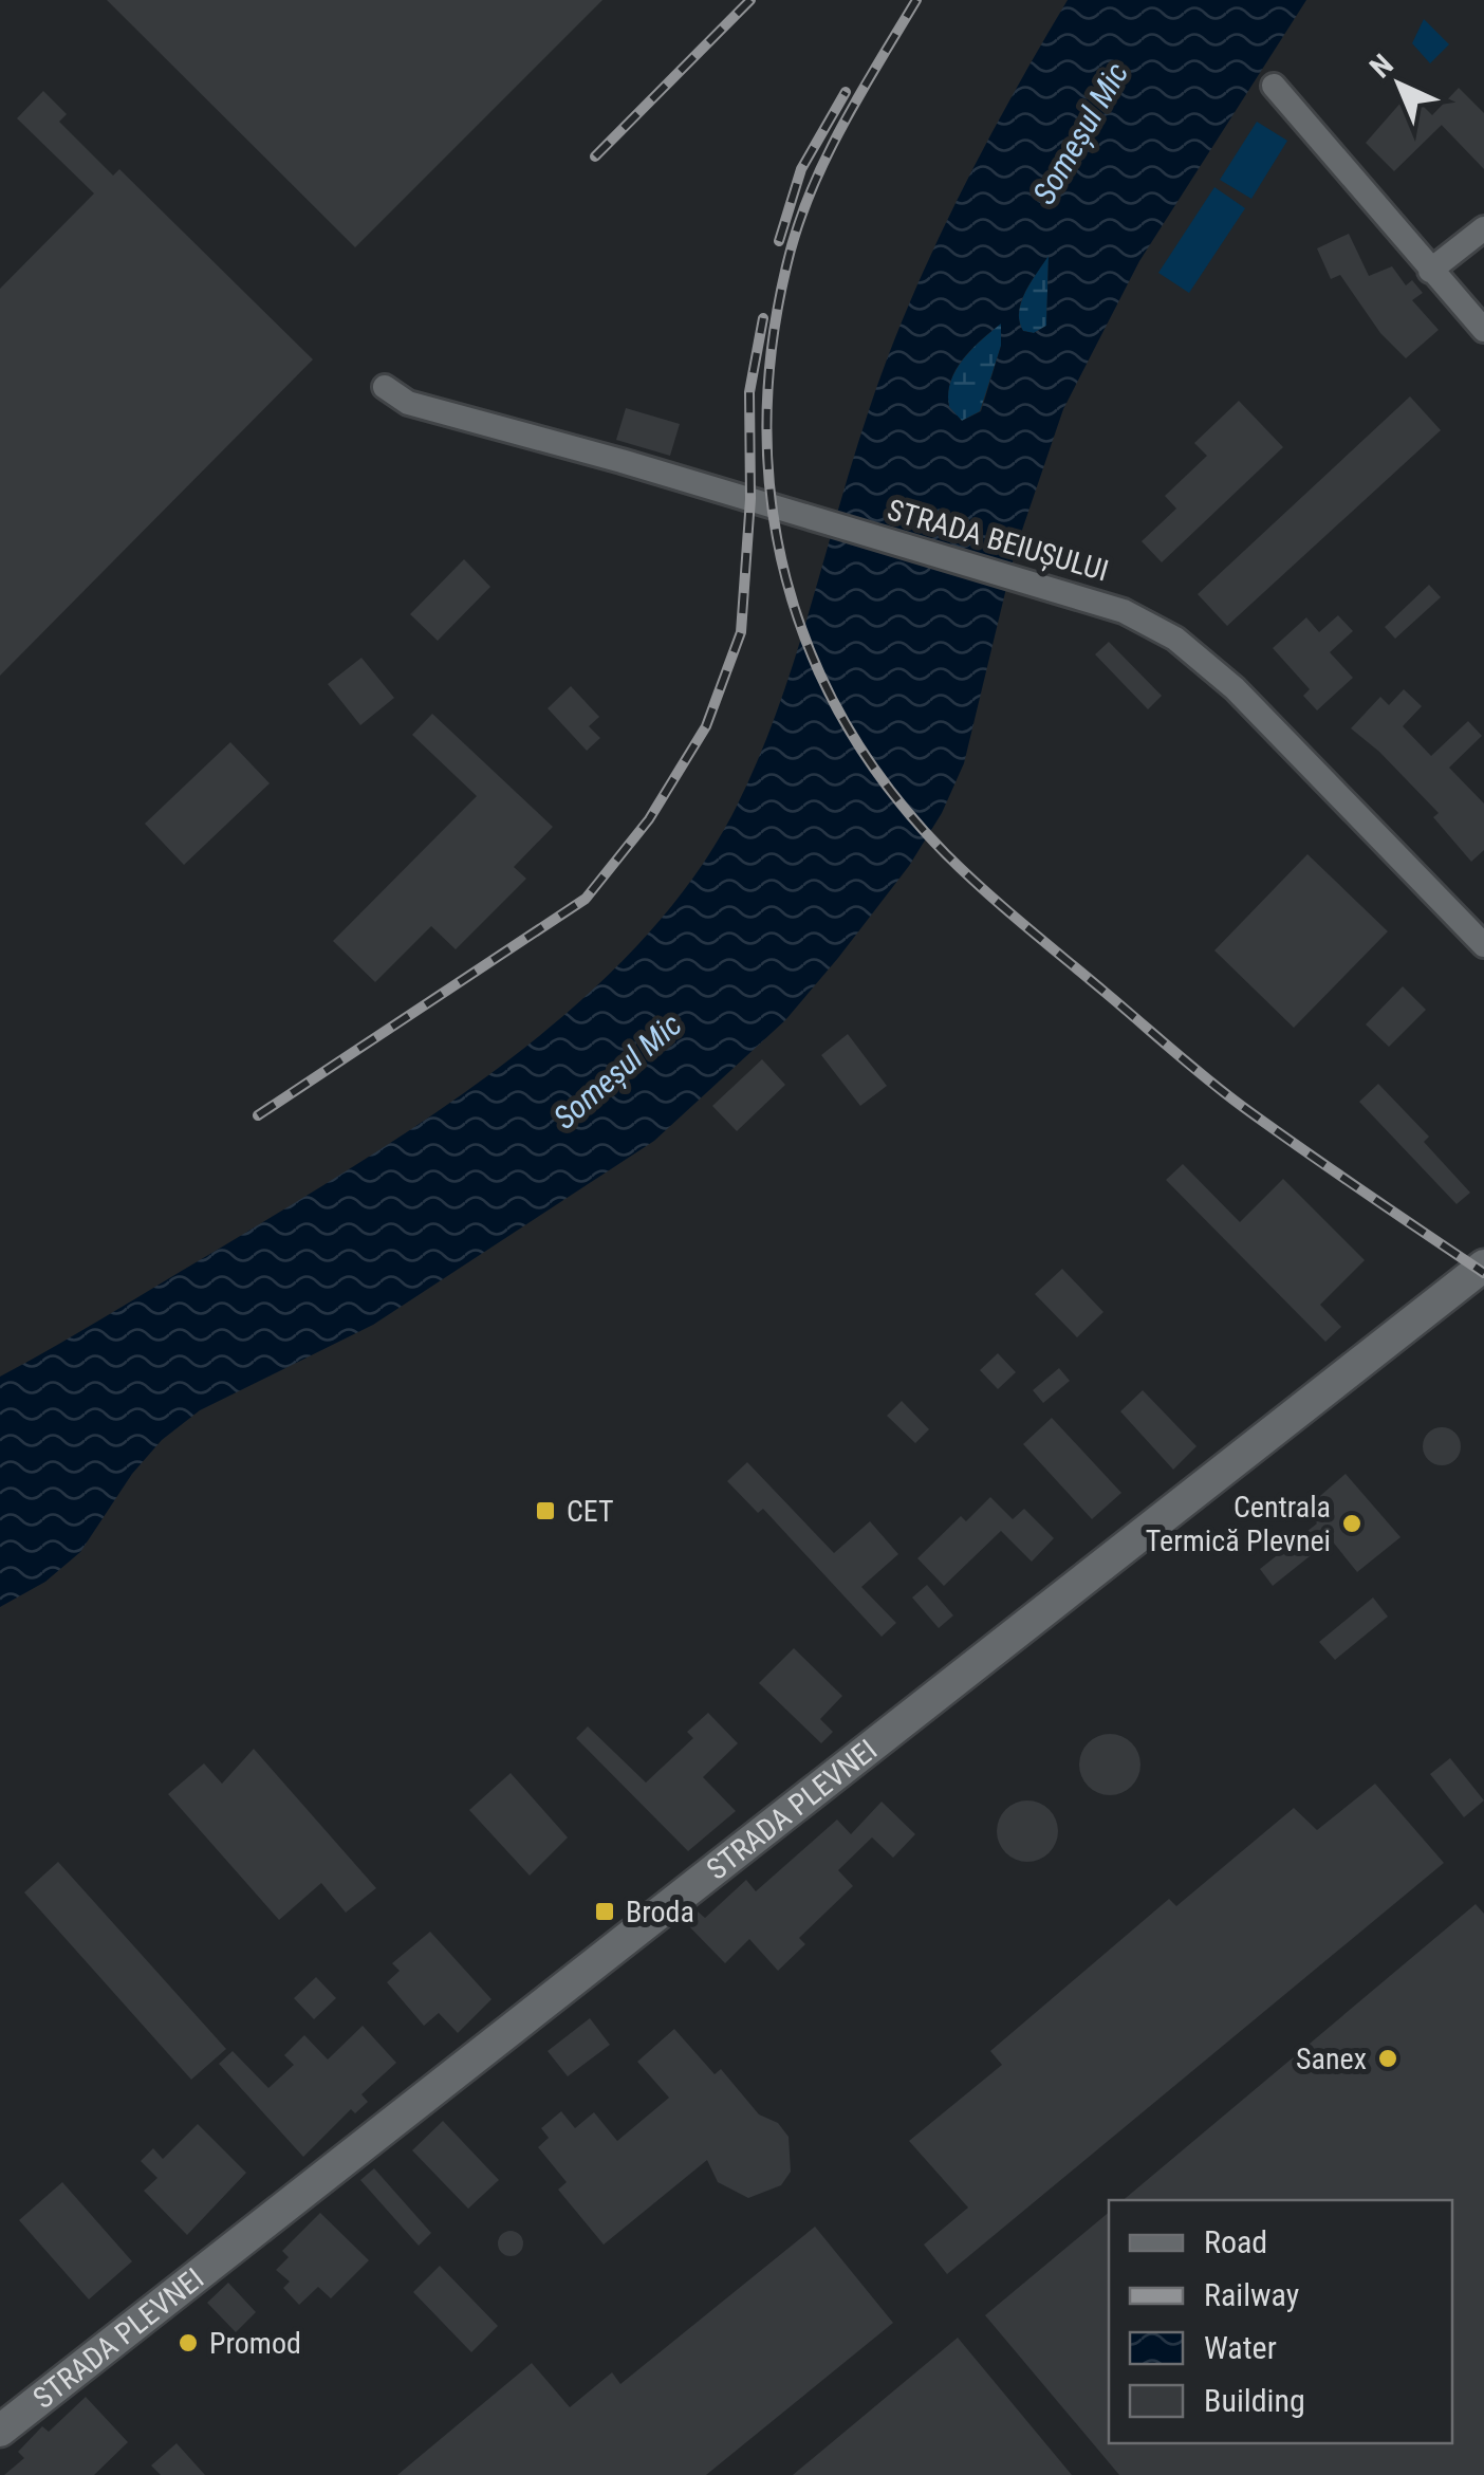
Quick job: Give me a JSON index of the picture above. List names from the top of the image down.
{
  "streets": {
    "main road": ["STRADA PLEVNEI"],
    "street": ["STRADA BEIUȘULUI"]
  },
  "water": ["Someșul Mic"],
  "places": {
    "transit": ["CET", "Broda"],
    "other": ["Centrala Termică Plevnei", "Sanex", "Promod"]
  },
  "legend": [
    "Road",
    "Railway",
    "Water",
    "Building"
  ],
  "north": "top left"
}
